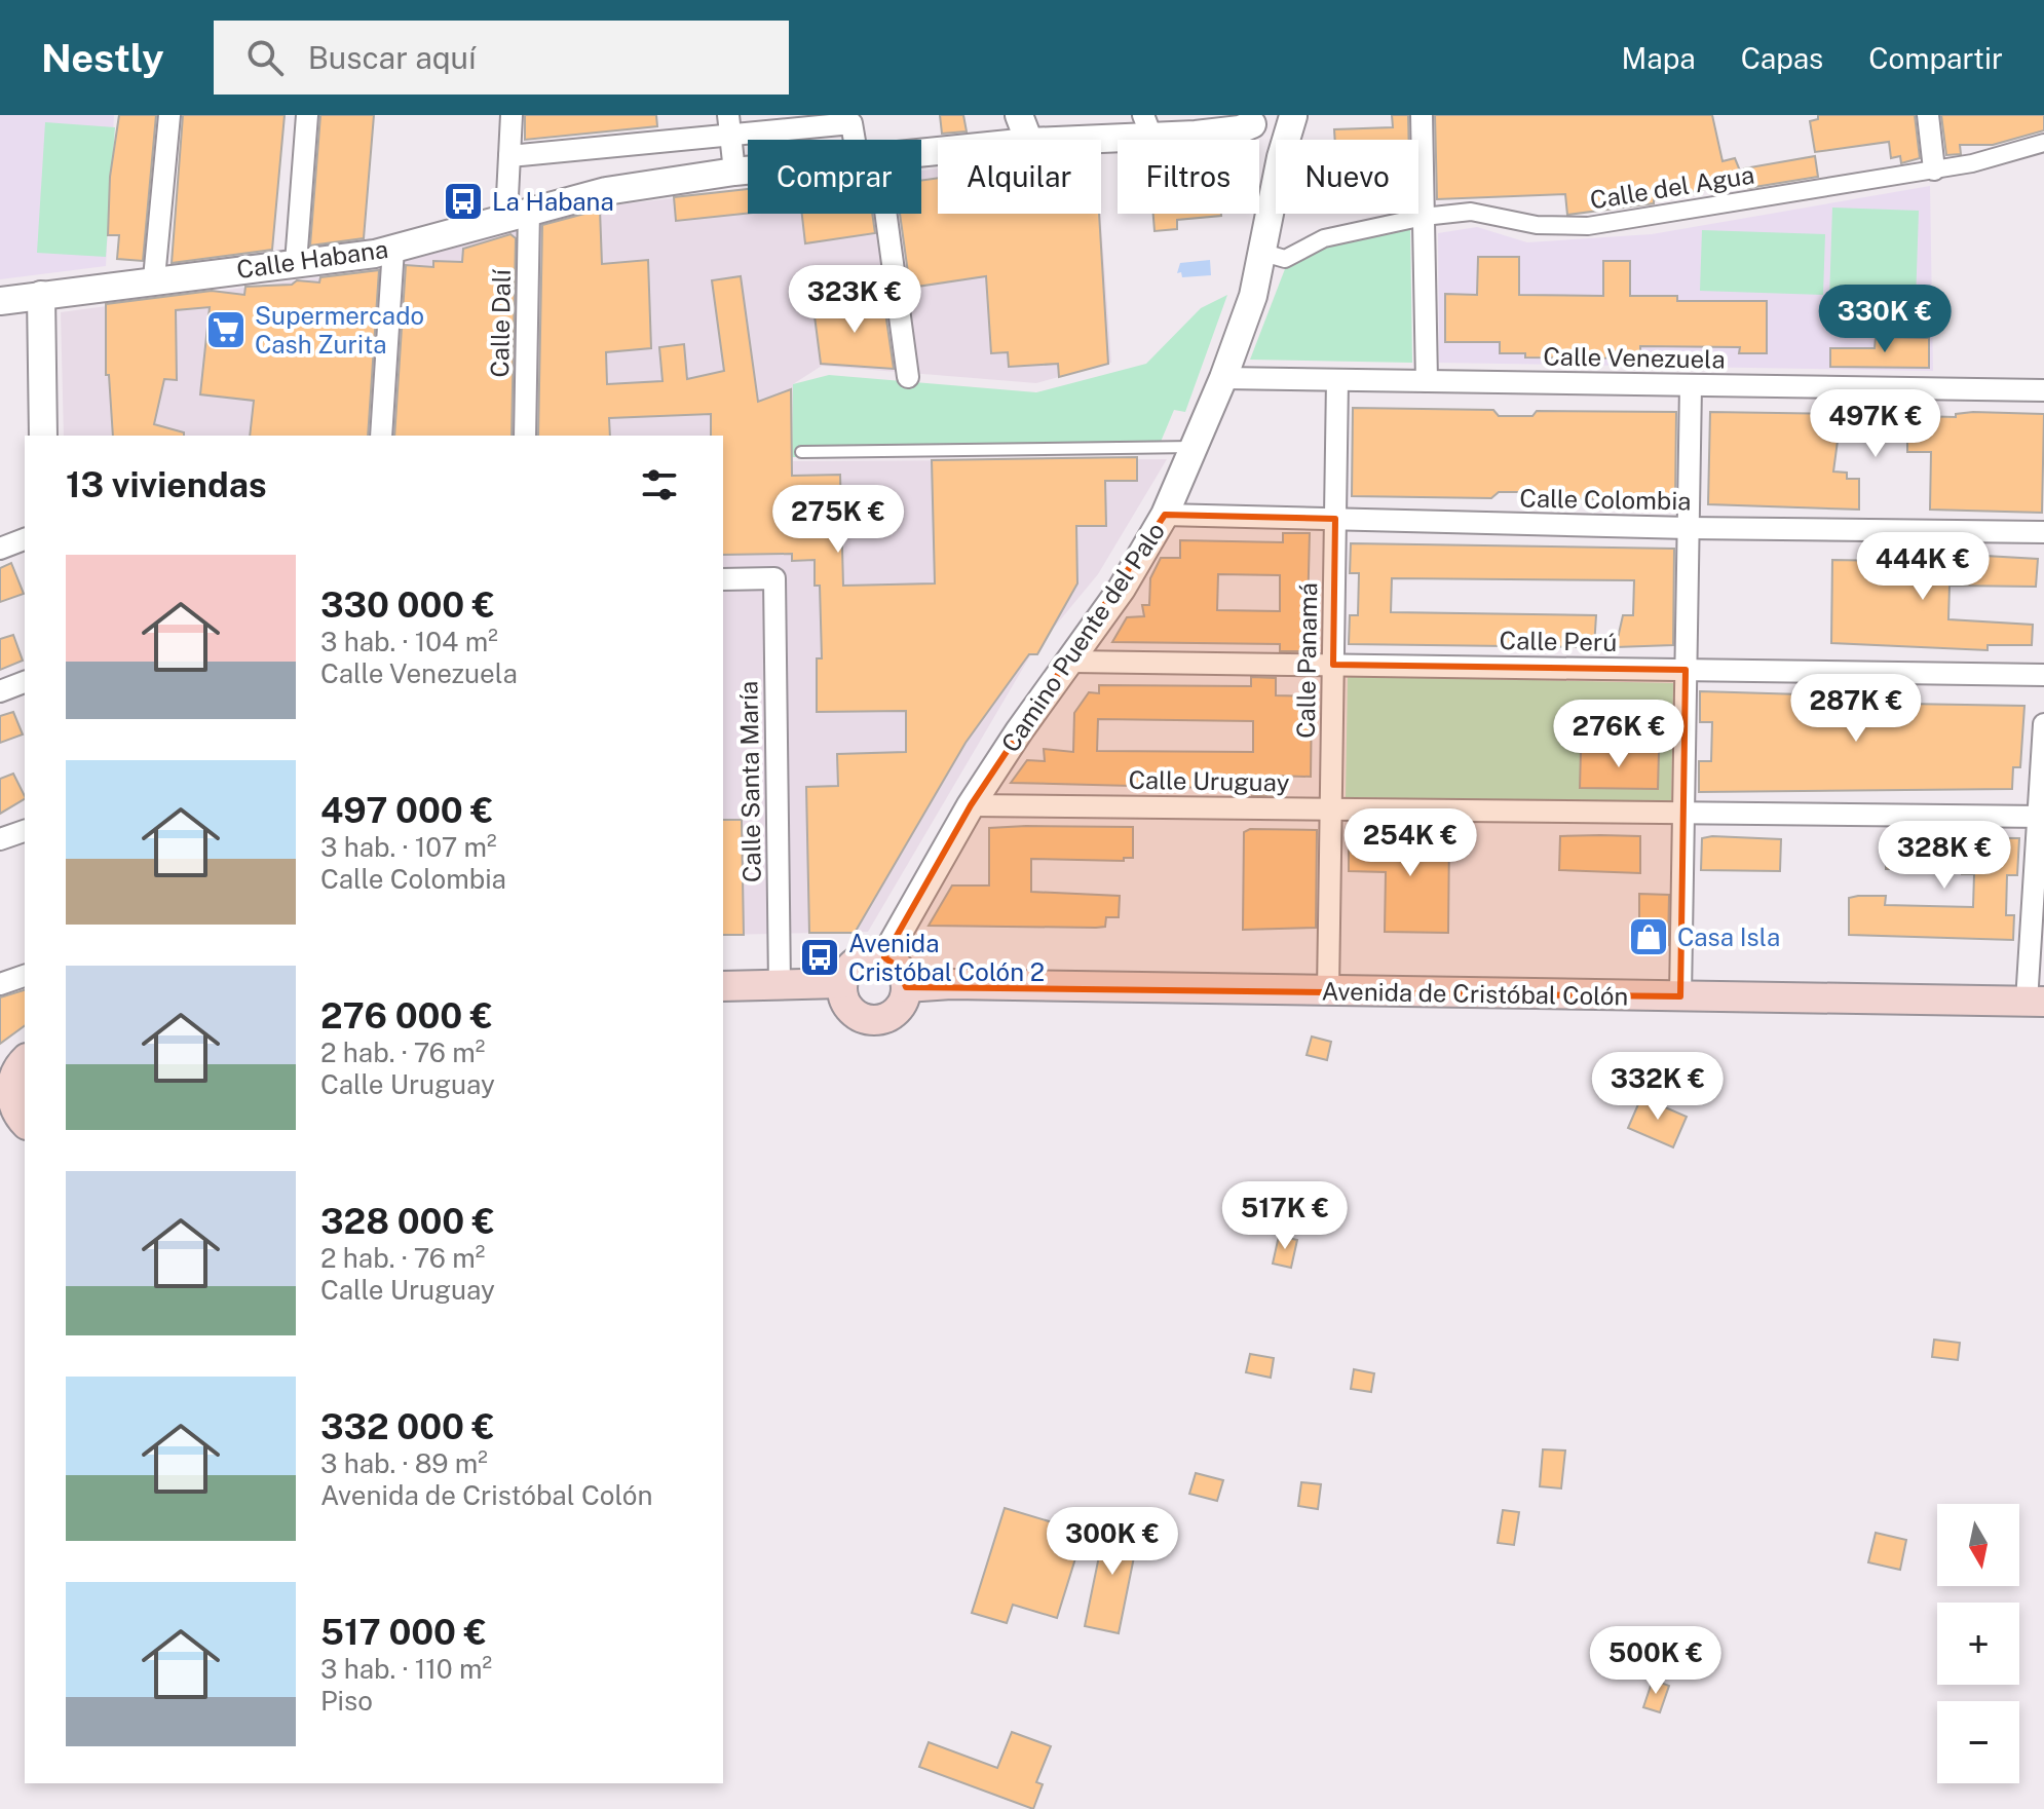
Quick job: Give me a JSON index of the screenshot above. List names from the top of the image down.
{
  "streets": {
    "main road": ["Avenida de Cristóbal Colón"],
    "street": [
      "Calle del Agua",
      "Calle Habana",
      "Calle Dalí",
      "Calle Venezuela",
      "Calle Colombia",
      "Camino Puente del Palo",
      "Calle Perú",
      "Calle Panamá",
      "Calle Uruguay",
      "Calle Santa María"
    ]
  },
  "crossings": [
    ["Calle del Agua", "Camino Puente del Palo"],
    ["Calle Habana", "Calle Dalí"],
    ["Calle Habana", "Camino Puente del Palo"],
    ["Calle Venezuela", "Camino Puente del Palo"],
    ["Calle Venezuela", "Calle Panamá"],
    ["Calle Colombia", "Camino Puente del Palo"],
    ["Calle Colombia", "Calle Panamá"],
    ["Camino Puente del Palo", "Calle Perú"],
    ["Camino Puente del Palo", "Calle Uruguay"],
    ["Camino Puente del Palo", "Avenida de Cristóbal Colón"],
    ["Calle Perú", "Calle Panamá"],
    ["Calle Panamá", "Calle Uruguay"],
    ["Calle Panamá", "Avenida de Cristóbal Colón"]
  ],
  "places": {
    "bus stop": ["La Habana", "Avenida Cristóbal Colón 2"],
    "supermarket": ["Supermercado Cash Zurita"],
    "shop": ["Casa Isla"]
  },
  "north": "bottom",
  "page": {
    "header": "Nestly",
    "search": "Buscar aquí",
    "nav": ["Mapa", "Capas", "Compartir"],
    "chip": [
      "Comprar",
      "Alquilar",
      "Filtros",
      "Nuevo"
    ],
    "price": [
      "323K €",
      "330K €",
      "497K €",
      "275K €",
      "444K €",
      "287K €",
      "276K €",
      "254K €",
      "328K €",
      "332K €",
      "517K €",
      "300K €",
      "500K €"
    ],
    "heading": "13 viviendas",
    "list": [
      {
        "name": "330 000 €",
        "note": "3 hab. · 104 m² · Calle Venezuela"
      },
      {
        "name": "497 000 €",
        "note": "3 hab. · 107 m² · Calle Colombia"
      },
      {
        "name": "276 000 €",
        "note": "2 hab. · 76 m² · Calle Uruguay"
      },
      {
        "name": "328 000 €",
        "note": "2 hab. · 76 m² · Calle Uruguay"
      },
      {
        "name": "332 000 €",
        "note": "3 hab. · 89 m² · Avenida de Cristóbal Colón"
      },
      {
        "name": "517 000 €",
        "note": "3 hab. · 110 m² · Piso"
      }
    ],
    "map_buttons": ["+", "−"]
  }
}
